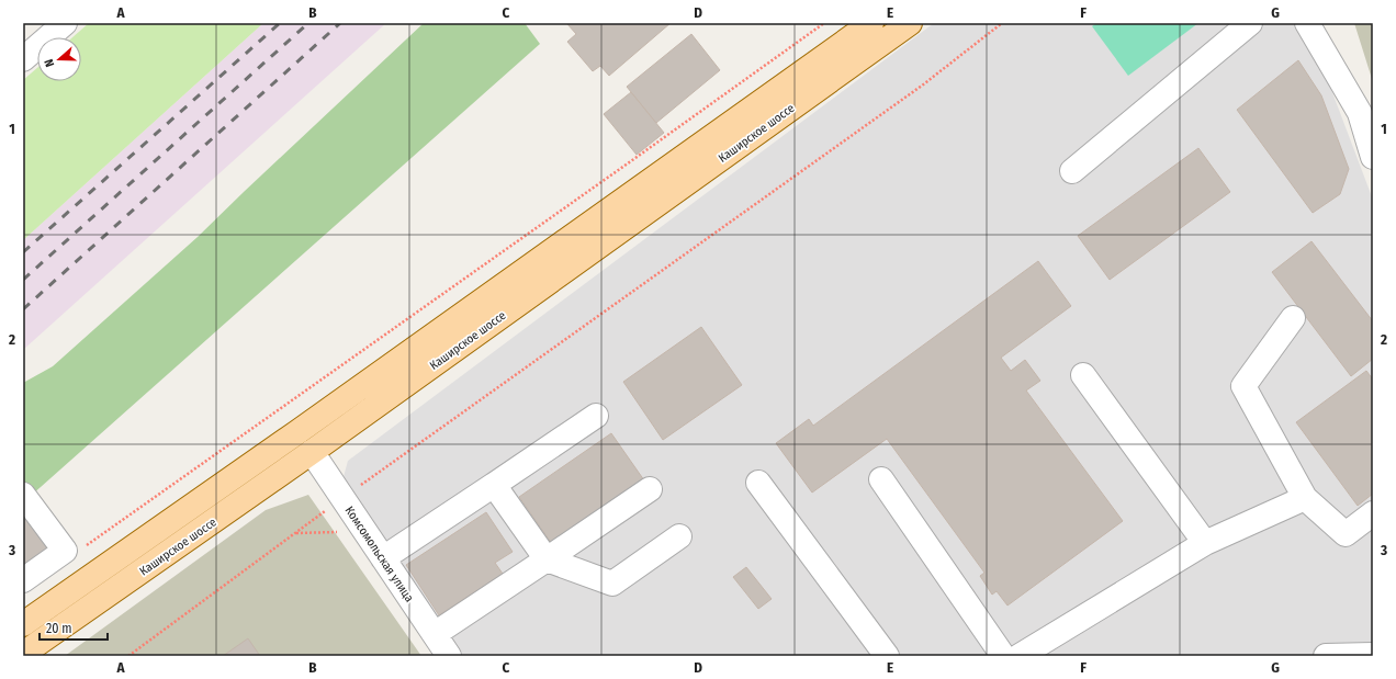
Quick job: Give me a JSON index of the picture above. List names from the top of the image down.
{
  "streets": {
    "main road": ["Каширское шоссе"],
    "street": ["Комсомольская улица"]
  },
  "crossings": [
    ["Каширское шоссе", "Комсомольская улица"]
  ],
  "scale_bar": "20 m",
  "north": "left",
  "grid": {
    "columns": [
      "A",
      "B",
      "C",
      "D",
      "E",
      "F",
      "G"
    ],
    "rows": ["1", "2", "3"]
  }
}
